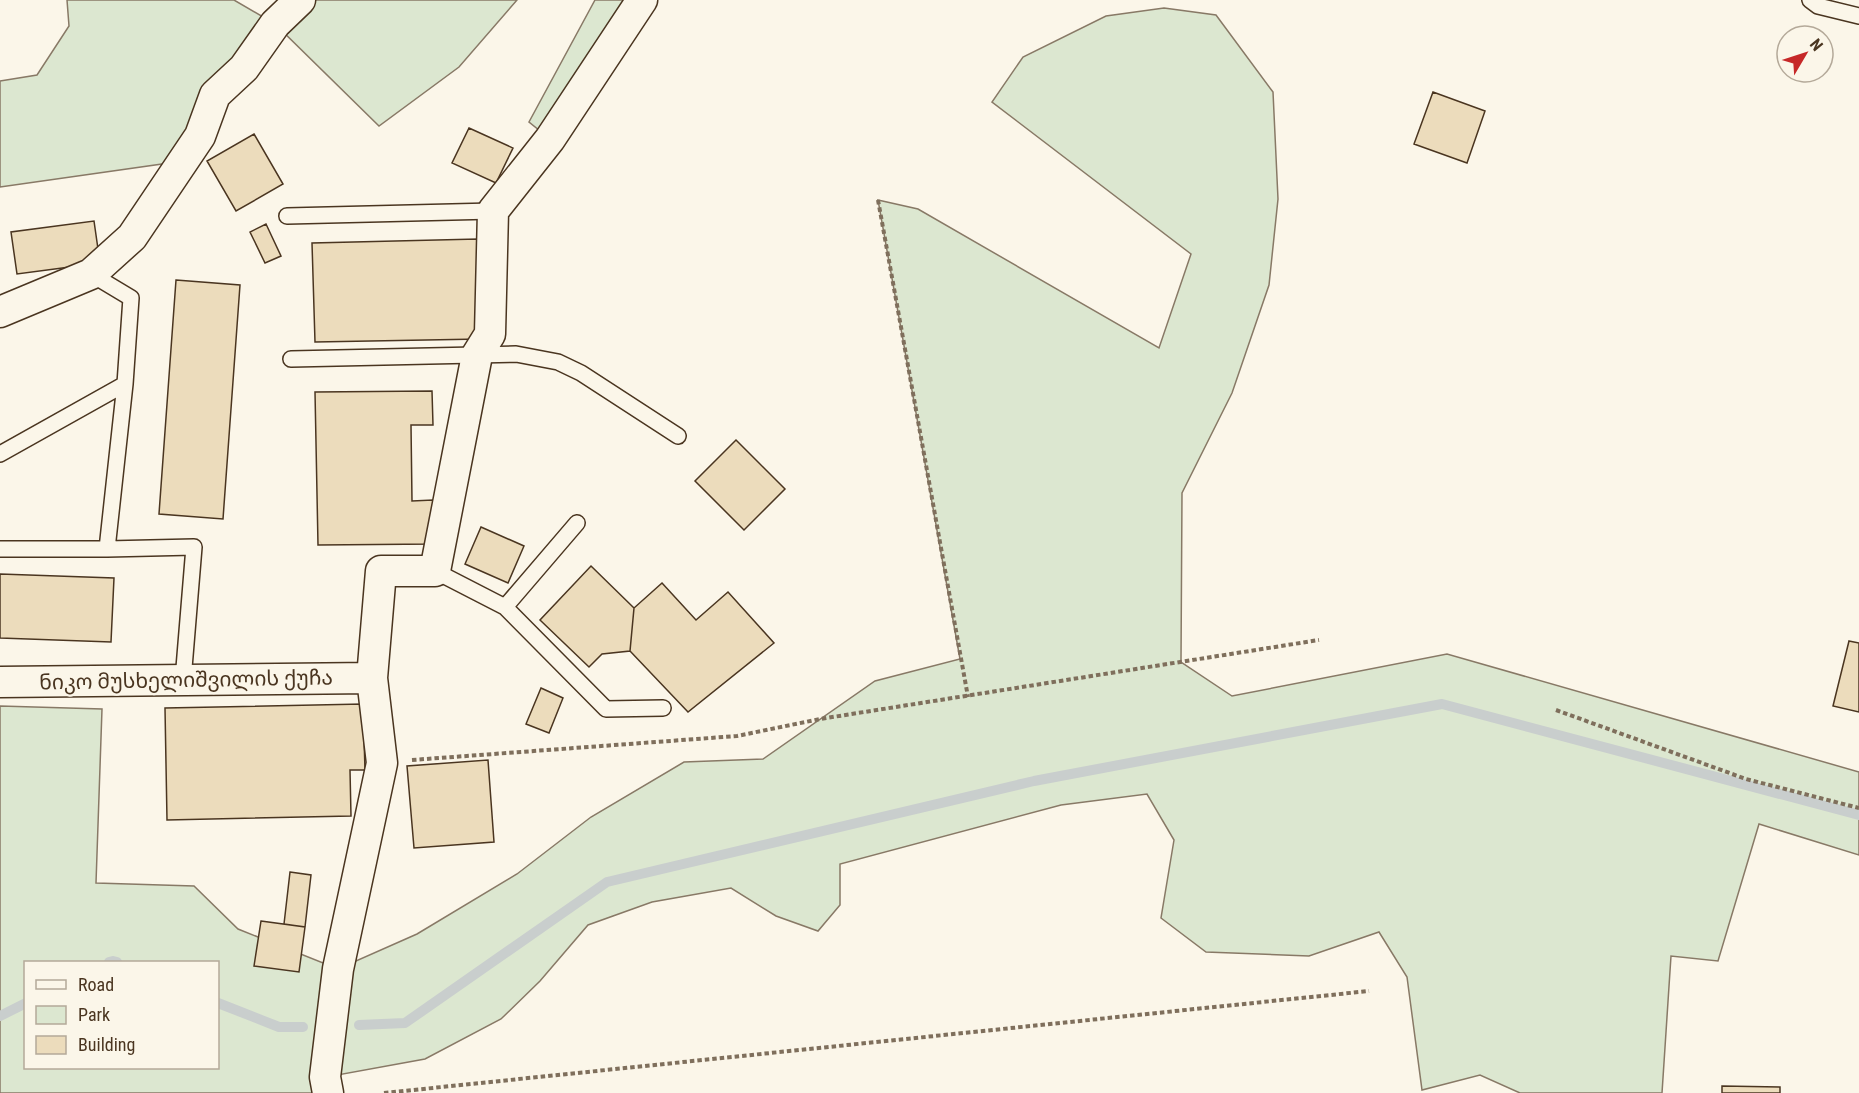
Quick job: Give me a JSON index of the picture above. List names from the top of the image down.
{
  "streets": {
    "street": ["ნიკო მუსხელიშვილის ქუჩა"]
  },
  "legend": ["Road", "Park", "Building"],
  "north": "top right"
}
